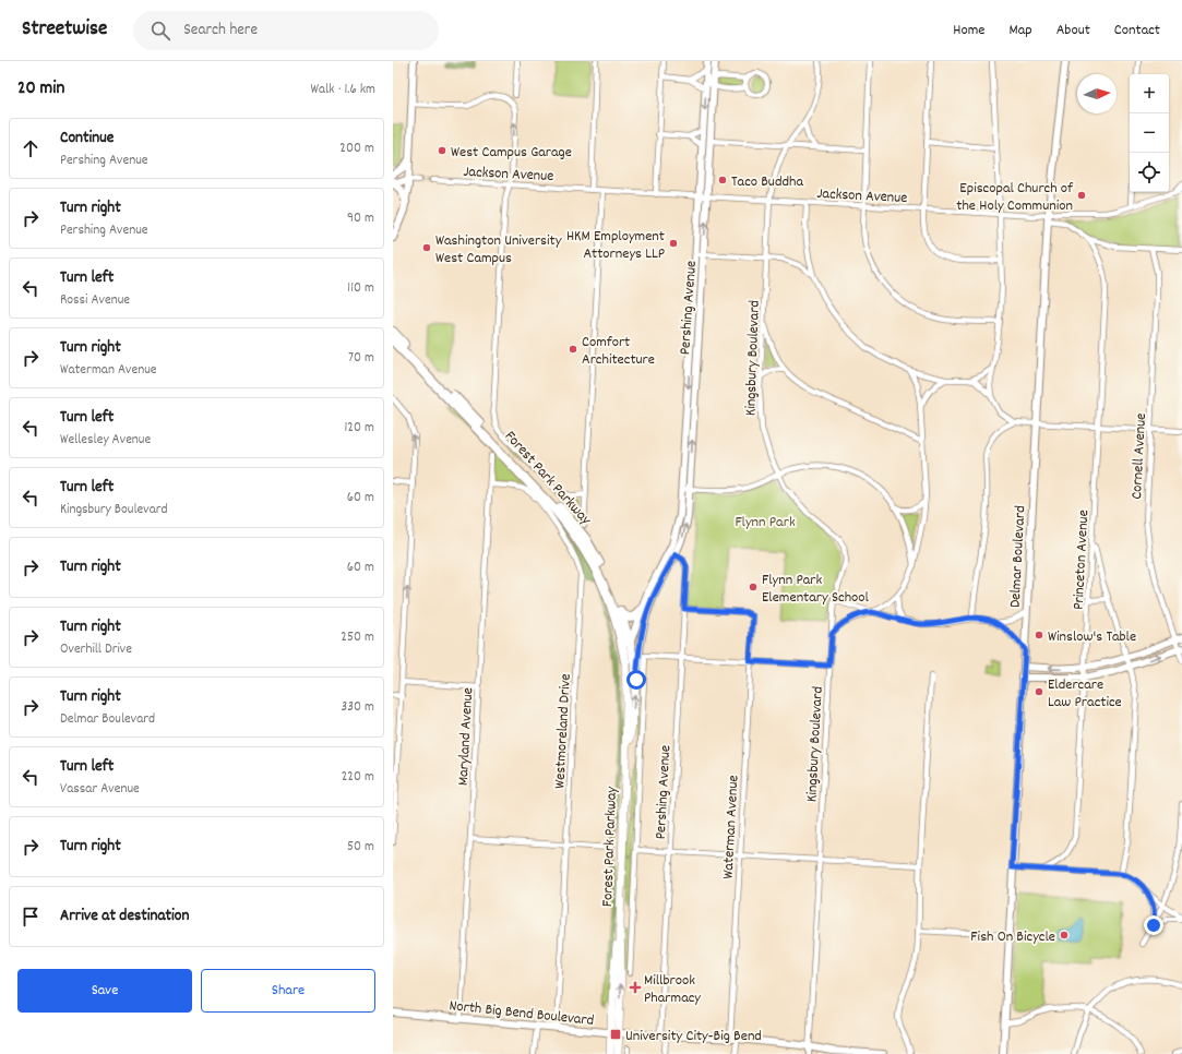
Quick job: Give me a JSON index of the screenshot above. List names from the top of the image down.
{
  "streets": {
    "highway": ["Forest Park Parkway"],
    "main road": ["Pershing Avenue", "Delmar Boulevard", "North Big Bend Boulevard"],
    "street": [
      "Jackson Avenue",
      "Kingsbury Boulevard",
      "Cornell Avenue",
      "Princeton Avenue",
      "Westmoreland Drive",
      "Maryland Avenue",
      "Waterman Avenue"
    ]
  },
  "crossings": [
    ["Jackson Avenue", "Pershing Avenue"],
    ["Jackson Avenue", "Kingsbury Boulevard"],
    ["Jackson Avenue", "Delmar Boulevard"],
    ["Pershing Avenue", "Forest Park Parkway"],
    ["Pershing Avenue", "Waterman Avenue"],
    ["Pershing Avenue", "North Big Bend Boulevard"],
    ["Kingsbury Boulevard", "North Big Bend Boulevard"],
    ["Forest Park Parkway", "North Big Bend Boulevard"],
    ["Westmoreland Drive", "Maryland Avenue"],
    ["Westmoreland Drive", "North Big Bend Boulevard"],
    ["Maryland Avenue", "North Big Bend Boulevard"],
    ["Waterman Avenue", "North Big Bend Boulevard"]
  ],
  "parks": ["Flynn Park"],
  "places": {
    "other": [
      "West Campus Garage",
      "Taco Buddha",
      "Episcopal Church of the Holy Communion",
      "HKM Employment Attorneys LLP",
      "Washington University West Campus",
      "Comfort Architecture",
      "Flynn Park Elementary School",
      "Winslow's Table",
      "Eldercare Law Practice",
      "Fish On Bicycle"
    ],
    "health": ["Millbrook Pharmacy"],
    "transit": ["University City-Big Bend"]
  },
  "north": "right",
  "page": {
    "header": "Streetwise",
    "search": "Search here",
    "nav": [
      "Home",
      "Map",
      "About",
      "Contact"
    ],
    "heading": ["20 min", "Walk · 1.6 km"],
    "map_buttons": ["+", "−"],
    "list": [
      ["Continue", "Pershing Avenue", "200 m"],
      ["Turn right", "Pershing Avenue", "90 m"],
      ["Turn left", "Rossi Avenue", "110 m"],
      ["Turn right", "Waterman Avenue", "70 m"],
      ["Turn left", "Wellesley Avenue", "120 m"],
      ["Turn left", "Kingsbury Boulevard", "60 m"],
      ["Turn right", "60 m"],
      ["Turn right", "Overhill Drive", "250 m"],
      ["Turn right", "Delmar Boulevard", "330 m"],
      ["Turn left", "Vassar Avenue", "220 m"],
      ["Turn right", "50 m"],
      "Arrive at destination"
    ],
    "buttons": ["Save", "Share"]
  }
}
